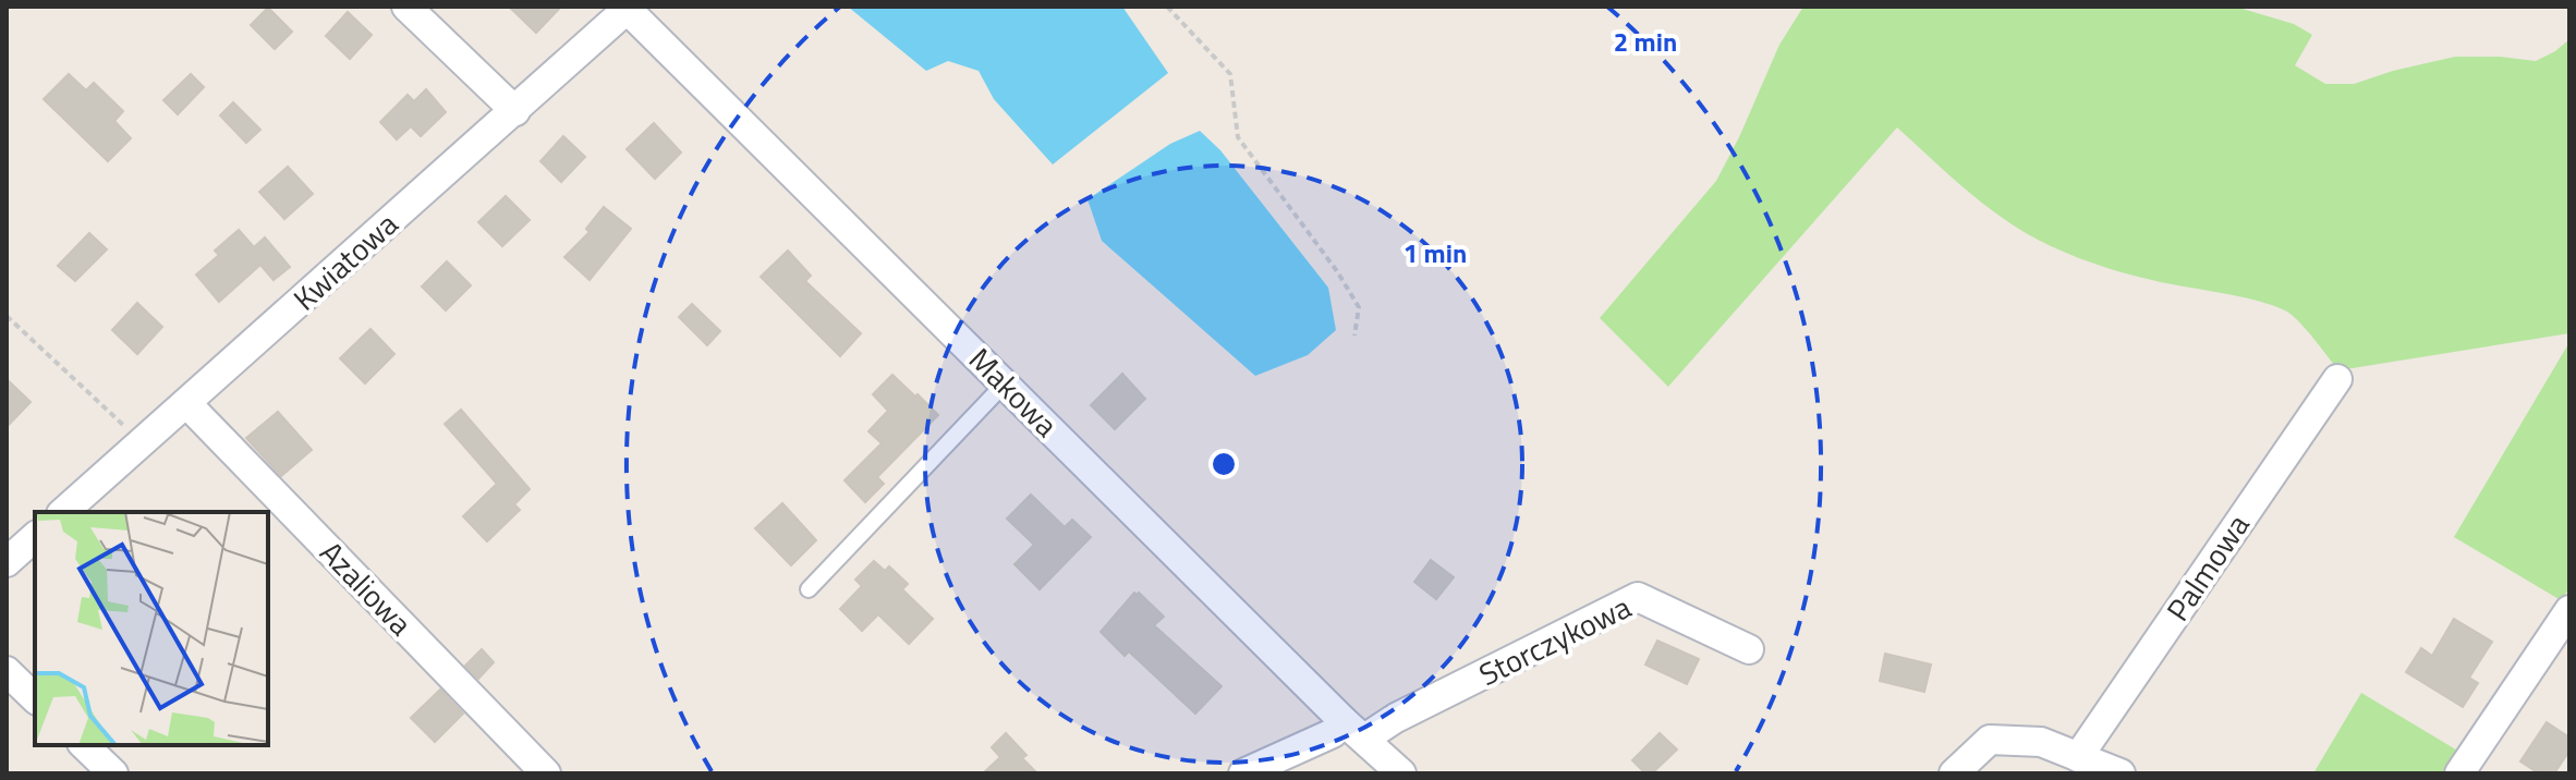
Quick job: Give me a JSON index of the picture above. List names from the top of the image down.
{
  "streets": {
    "street": [
      "Kwiatowa",
      "Makowa",
      "Palmowa",
      "Azaliowa",
      "Storczykowa"
    ]
  },
  "crossings": [
    ["Kwiatowa", "Makowa"],
    ["Kwiatowa", "Azaliowa"],
    ["Makowa", "Storczykowa"]
  ],
  "rings": ["2 min", "1 min"]
}
